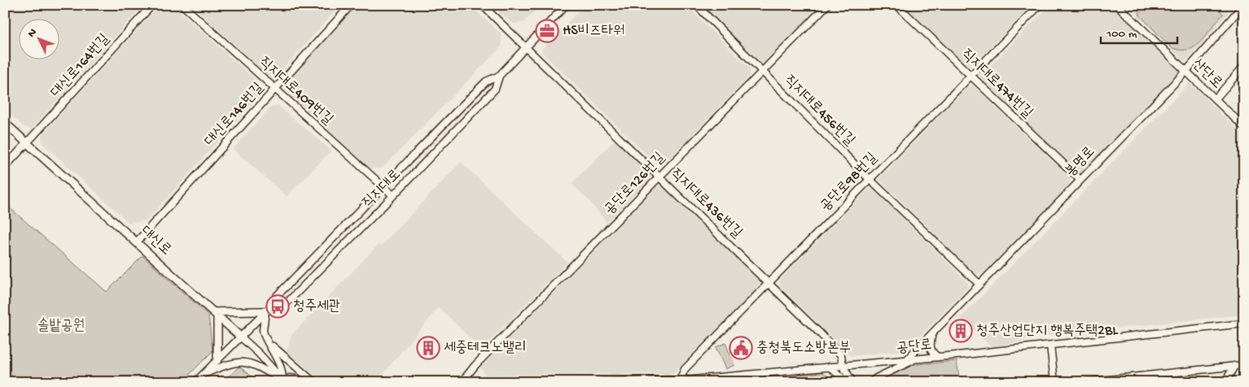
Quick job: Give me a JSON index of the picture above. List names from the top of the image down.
{
  "streets": {
    "main road": ["대신로"],
    "street": [
      "대신로164번길",
      "산단로",
      "직지대로474번길",
      "직지대로409번길",
      "직지대로456번길",
      "대신로146번길",
      "봉명로",
      "공단로98번길",
      "공단로126번길",
      "직지대로",
      "직지대로436번길",
      "공단로"
    ]
  },
  "crossings": [
    ["대신로164번길", "대신로"],
    ["산단로", "봉명로"],
    ["직지대로474번길", "봉명로"],
    ["직지대로474번길", "공단로98번길"],
    ["직지대로409번길", "대신로146번길"],
    ["직지대로409번길", "직지대로"],
    ["직지대로456번길", "봉명로"],
    ["직지대로456번길", "공단로98번길"],
    ["직지대로456번길", "공단로126번길"],
    ["대신로146번길", "대신로"],
    ["봉명로", "공단로"],
    ["공단로98번길", "직지대로436번길"],
    ["공단로98번길", "공단로"],
    ["공단로126번길", "직지대로436번길"],
    ["직지대로", "직지대로436번길"],
    ["직지대로", "대신로"],
    ["직지대로436번길", "공단로"]
  ],
  "parks": ["솔밭공원"],
  "places": {
    "office": ["HS비즈타워"],
    "bus stop": ["청주세관"],
    "building": ["청주산업단지 행복주택2BL", "세중테크노밸리"],
    "public building": ["충청북도소방본부"]
  },
  "scale_bar": "100 m",
  "north": "top left"
}
